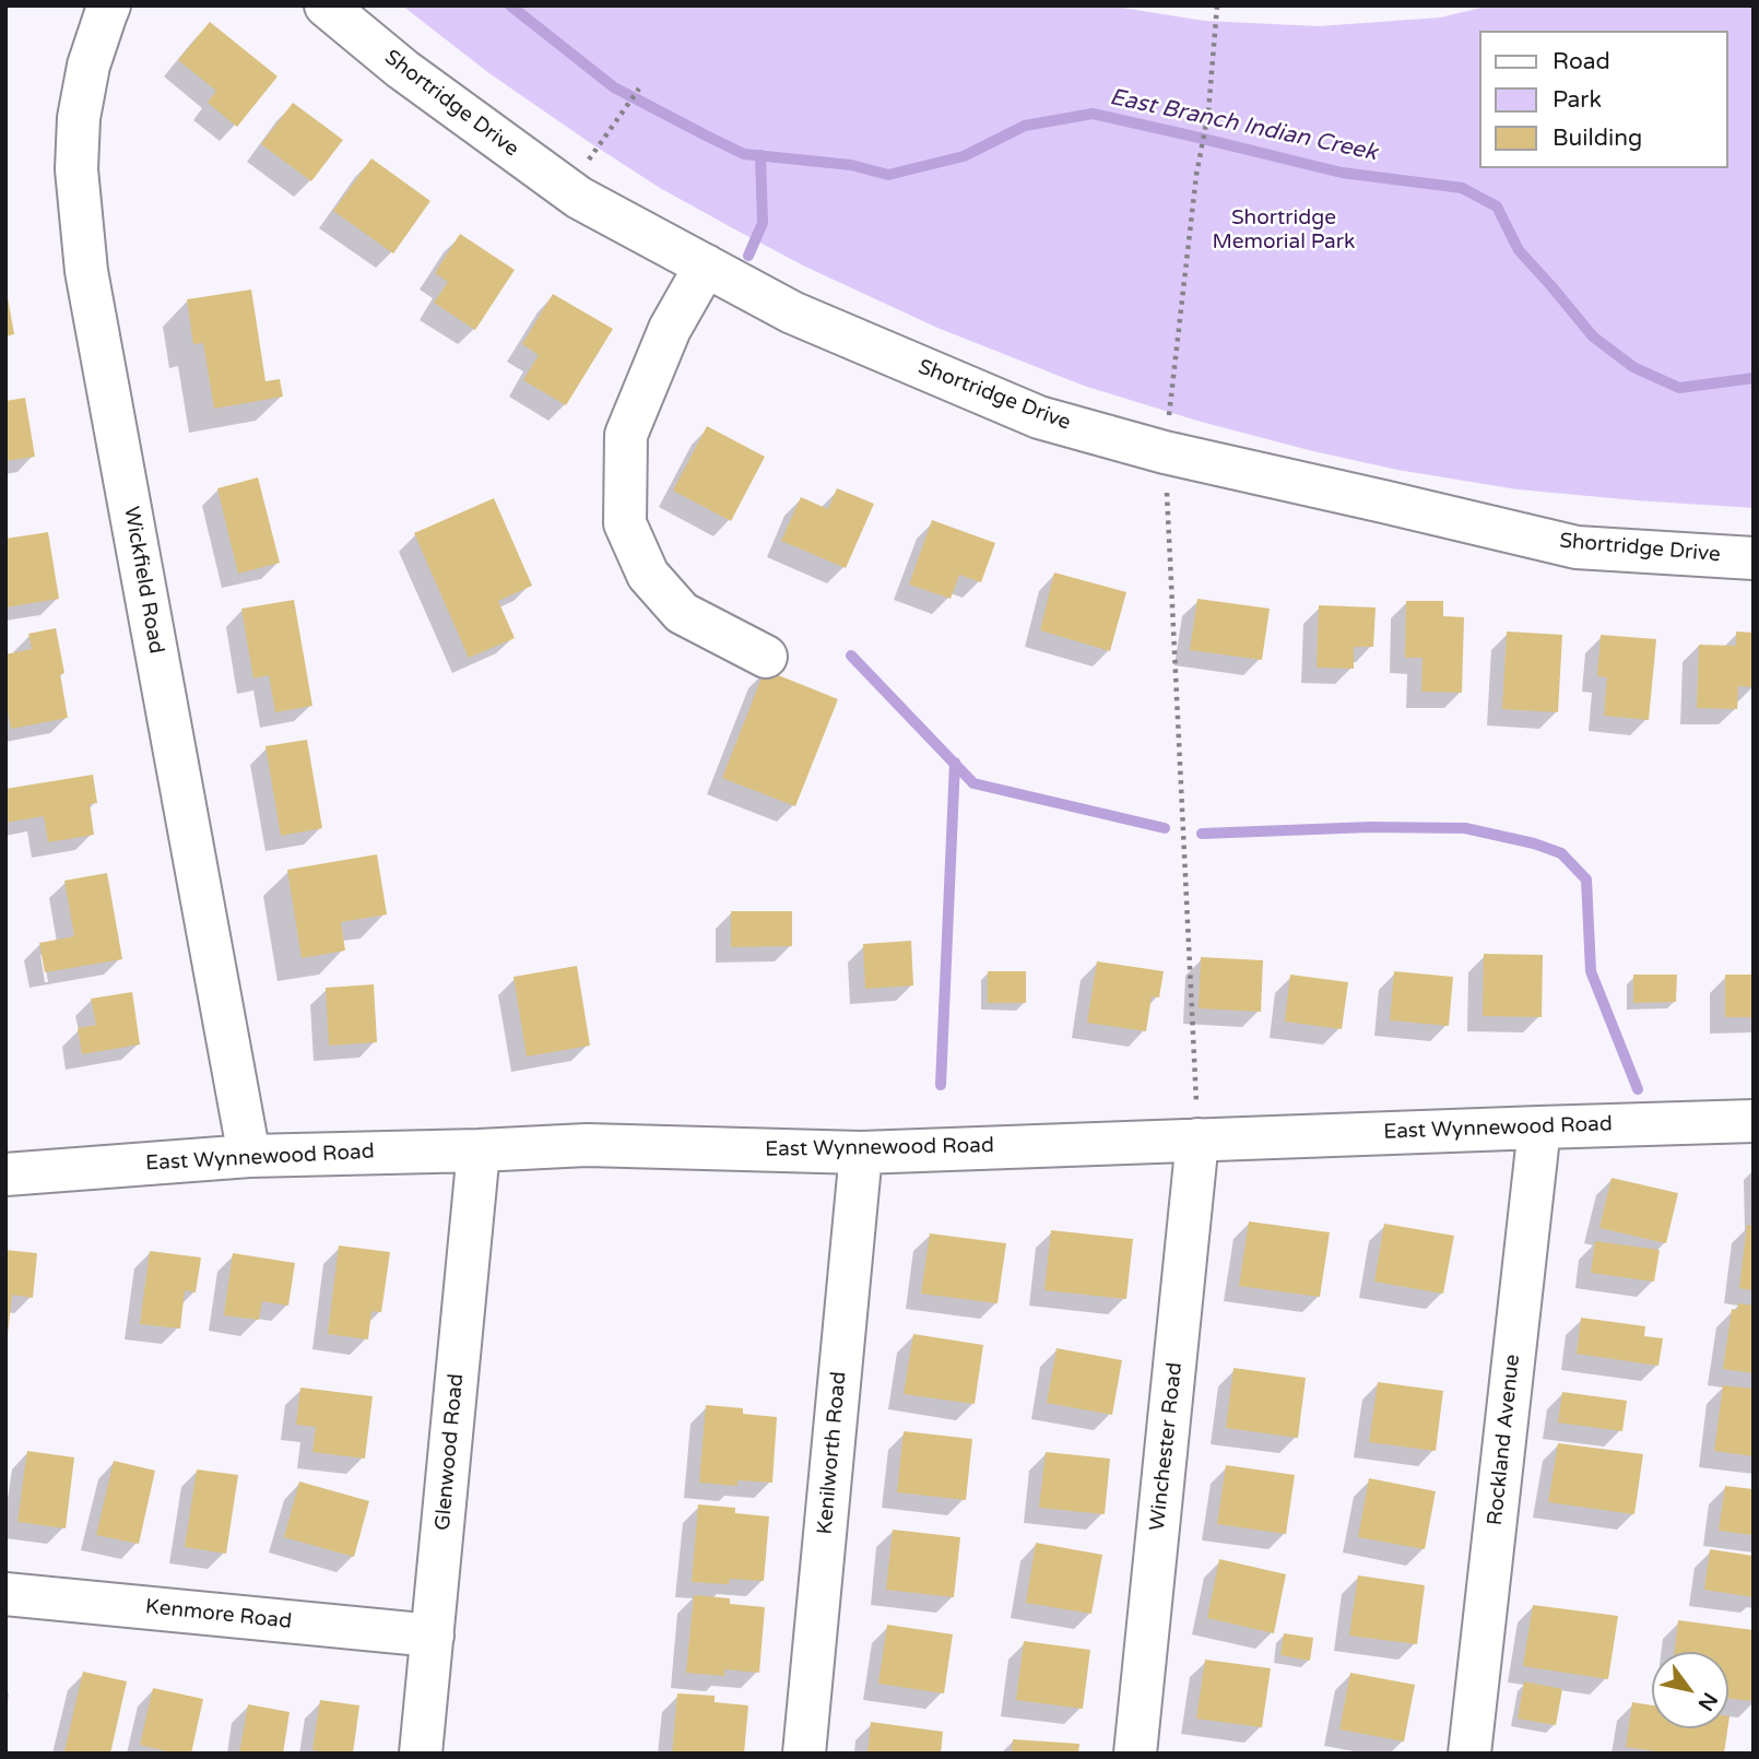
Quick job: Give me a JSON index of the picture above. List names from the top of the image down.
{
  "streets": {
    "street": [
      "Shortridge Drive",
      "Wickfield Road",
      "East Wynnewood Road",
      "Rockland Avenue",
      "Winchester Road",
      "Glenwood Road",
      "Kenilworth Road",
      "Kenmore Road"
    ]
  },
  "crossings": [
    ["Wickfield Road", "East Wynnewood Road"],
    ["East Wynnewood Road", "Rockland Avenue"],
    ["East Wynnewood Road", "Winchester Road"],
    ["East Wynnewood Road", "Glenwood Road"],
    ["East Wynnewood Road", "Kenilworth Road"],
    ["Glenwood Road", "Kenmore Road"]
  ],
  "water": ["East Branch Indian Creek"],
  "parks": ["Shortridge Memorial Park"],
  "legend": ["Road", "Park", "Building"],
  "north": "bottom right"
}
